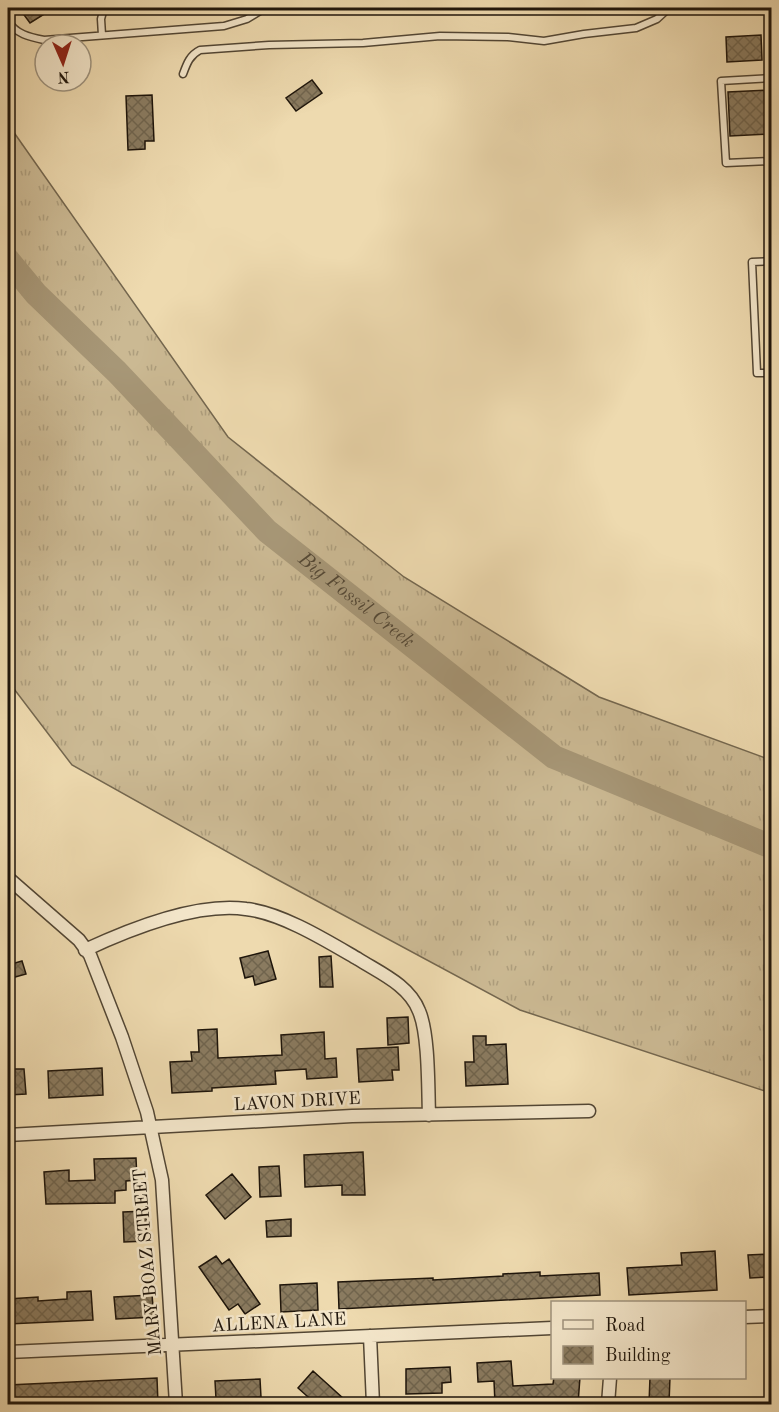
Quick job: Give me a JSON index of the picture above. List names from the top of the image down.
{
  "streets": {
    "street": ["LAVON DRIVE", "MARY BOAZ STREET", "ALLENA LANE"]
  },
  "crossings": [
    ["LAVON DRIVE", "MARY BOAZ STREET"],
    ["MARY BOAZ STREET", "ALLENA LANE"]
  ],
  "water": ["Big Fossil Creek"],
  "legend": ["Road", "Building"],
  "north": "bottom"
}
